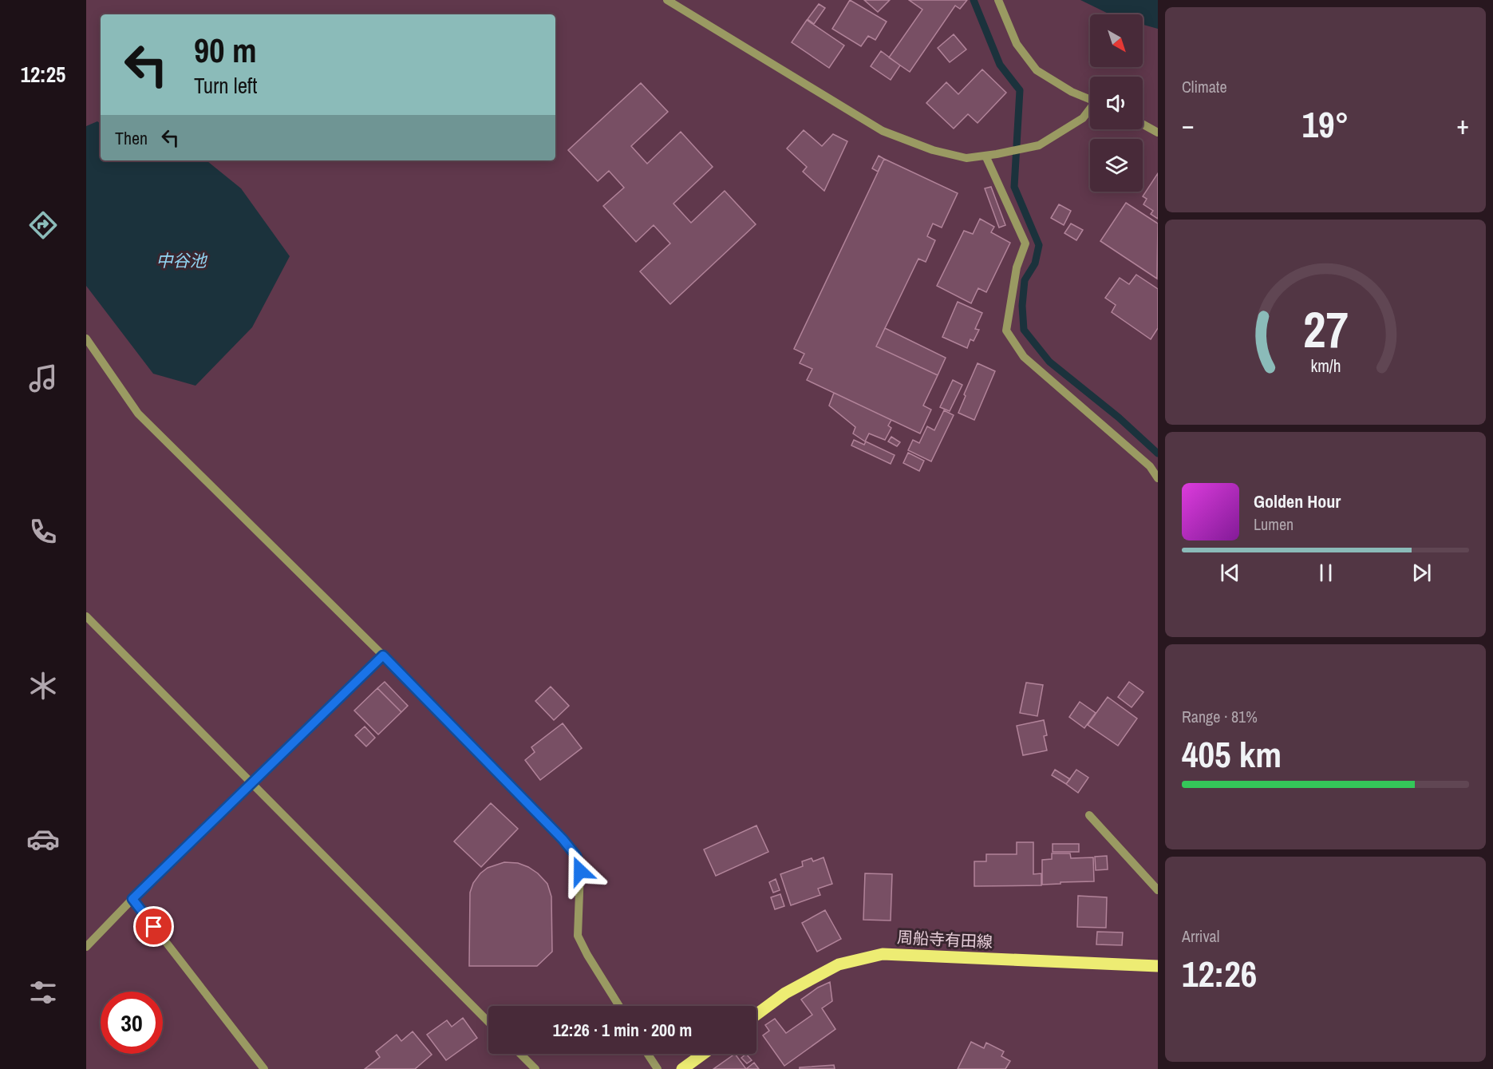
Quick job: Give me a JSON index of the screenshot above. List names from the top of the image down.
{
  "streets": {
    "main road": ["周船寺有田線"]
  },
  "water": ["中谷池"],
  "north": "bottom right",
  "page": {
    "tabs": "12:25",
    "tile": [
      "Climate",
      ["Range · 81%", "405 km"],
      ["Arrival", "12:26"]
    ],
    "turn": ["90 m", "Turn left"],
    "heat": ["−", "19°", "+"],
    "then": "Then",
    "song": ["Golden Hour", "Lumen"],
    "limit": "30",
    "trip": "12:26 · 1 min · 200 m",
    "gauge": ["27", "km/h"]
  }
}
